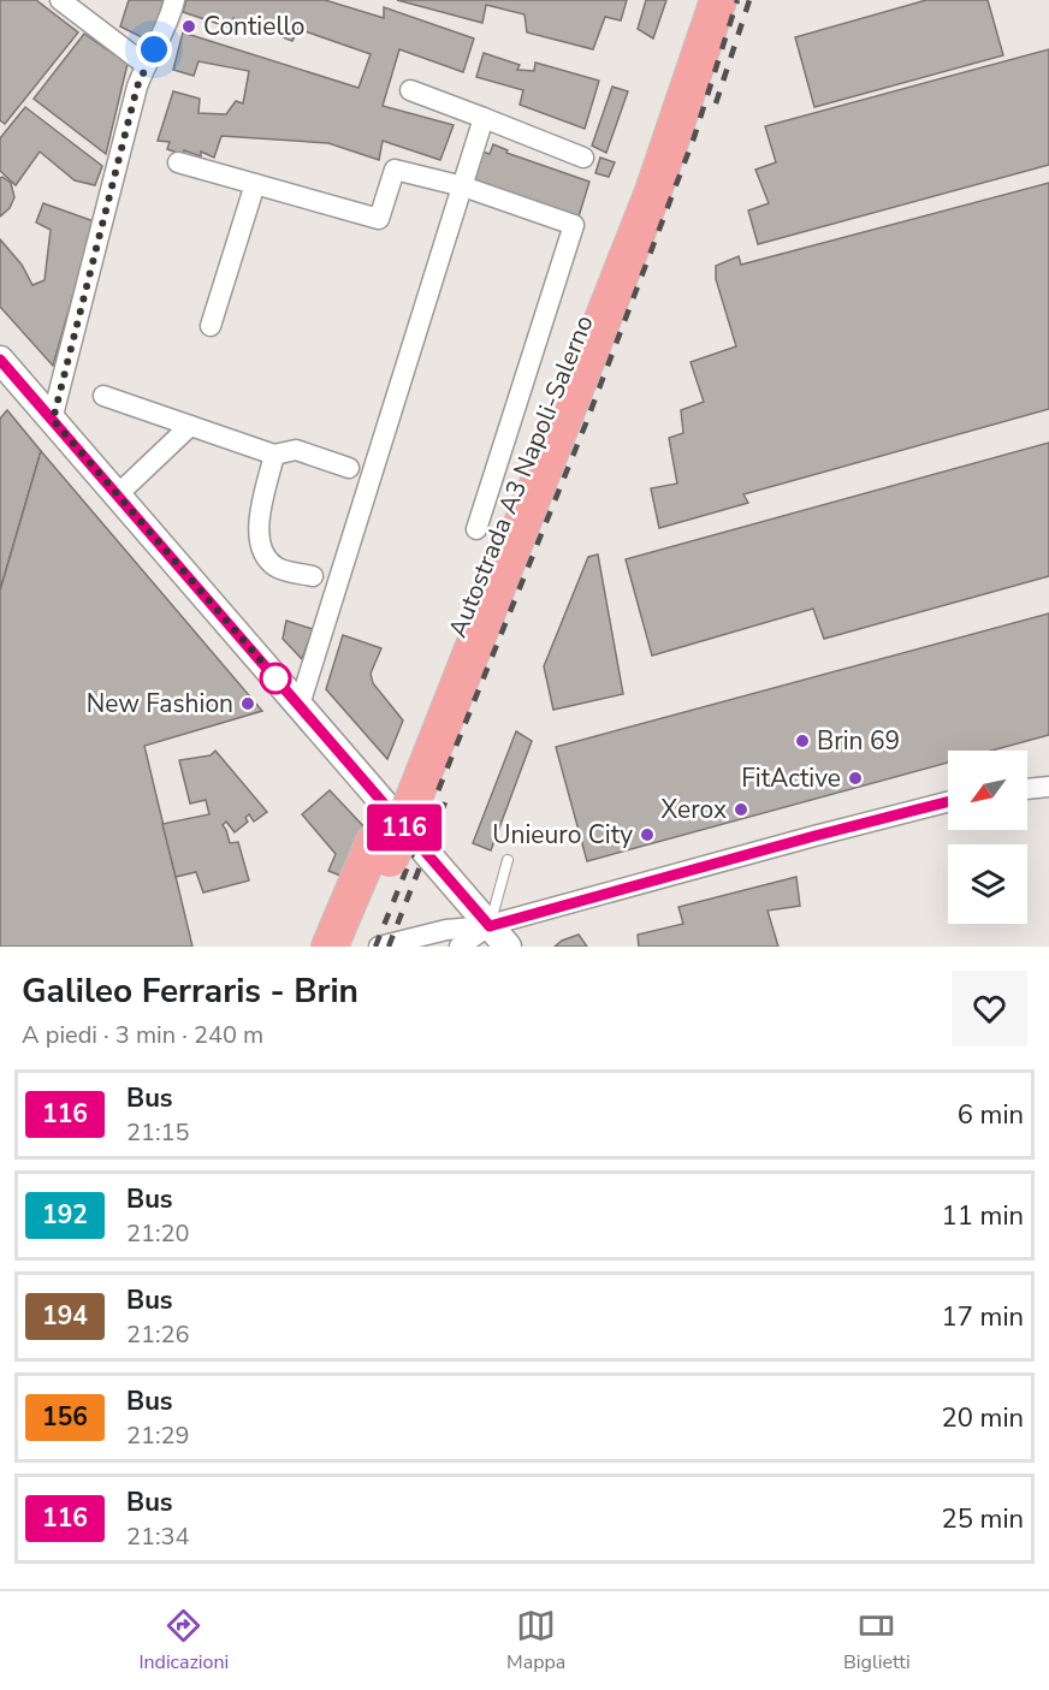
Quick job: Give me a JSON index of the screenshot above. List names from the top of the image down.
{
  "streets": {
    "highway": ["Autostrada A3 Napoli-Salerno"]
  },
  "places": [
    "Contiello",
    "New Fashion",
    "Brin 69",
    "FitActive",
    "Xerox",
    "Unieuro City"
  ],
  "lines": ["bus line 116"],
  "north": "bottom left",
  "page": {
    "on_map": "116",
    "heading": ["Galileo Ferraris - Brin", "A piedi · 3 min · 240 m"],
    "list": [
      {
        "mark": "116",
        "name": "Bus",
        "note": "21:15",
        "value": "6 min"
      },
      {
        "mark": "192",
        "name": "Bus",
        "note": "21:20",
        "value": "11 min"
      },
      {
        "mark": "194",
        "name": "Bus",
        "note": "21:26",
        "value": "17 min"
      },
      {
        "mark": "156",
        "name": "Bus",
        "note": "21:29",
        "value": "20 min"
      },
      {
        "mark": "116",
        "name": "Bus",
        "note": "21:34",
        "value": "25 min"
      }
    ],
    "tabs": ["Indicazioni", "Mappa", "Biglietti"]
  }
}
